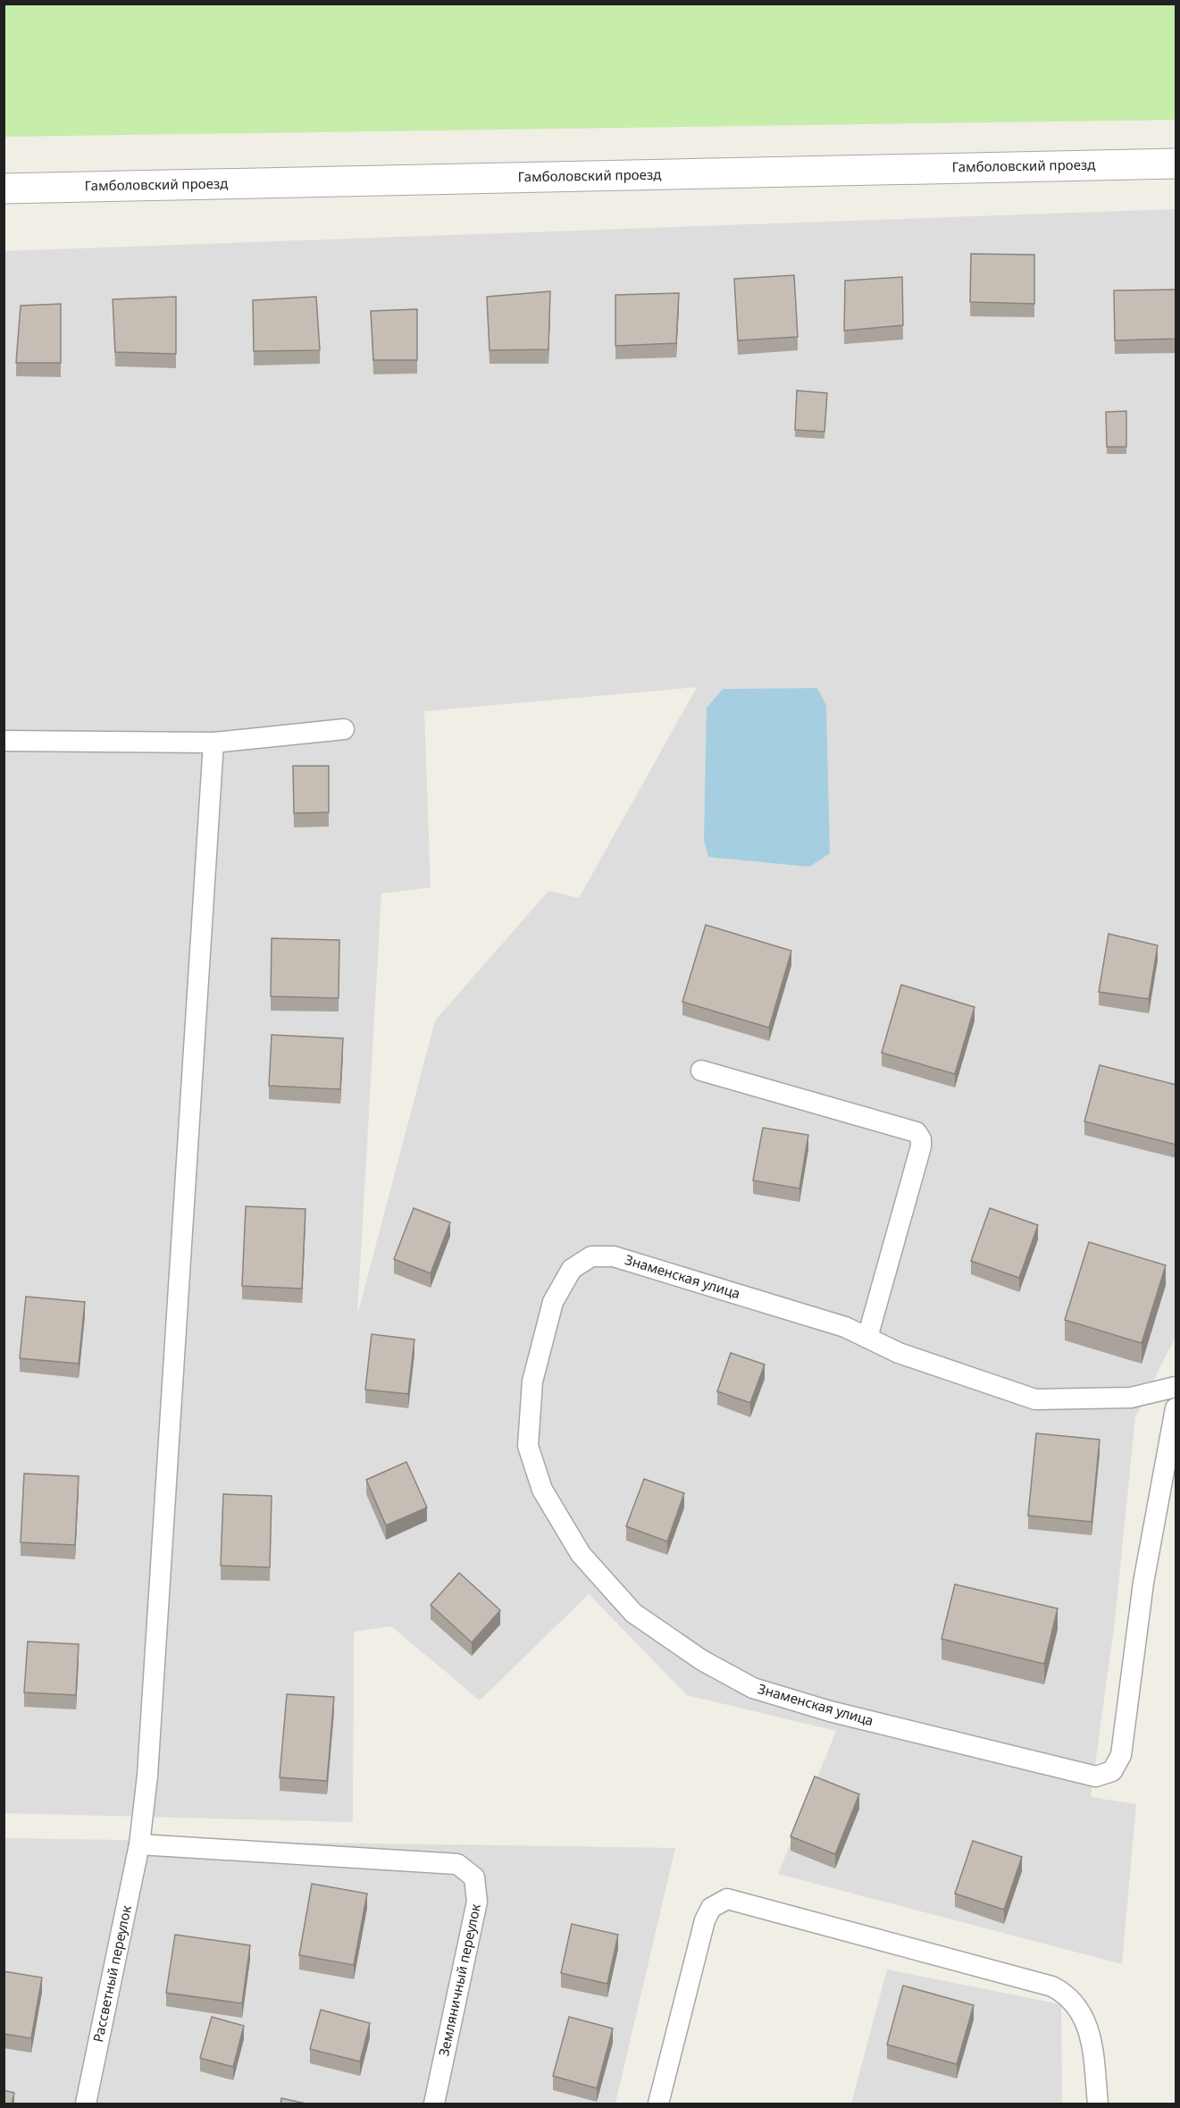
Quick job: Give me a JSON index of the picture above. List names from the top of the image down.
{
  "streets": {
    "street": ["Гамболовский проезд"],
    "lane": ["Знаменская улица", "Рассветный переулок", "Земляничный переулок"]
  },
  "crossings": [
    ["Рассветный переулок", "Земляничный переулок"]
  ]
}
